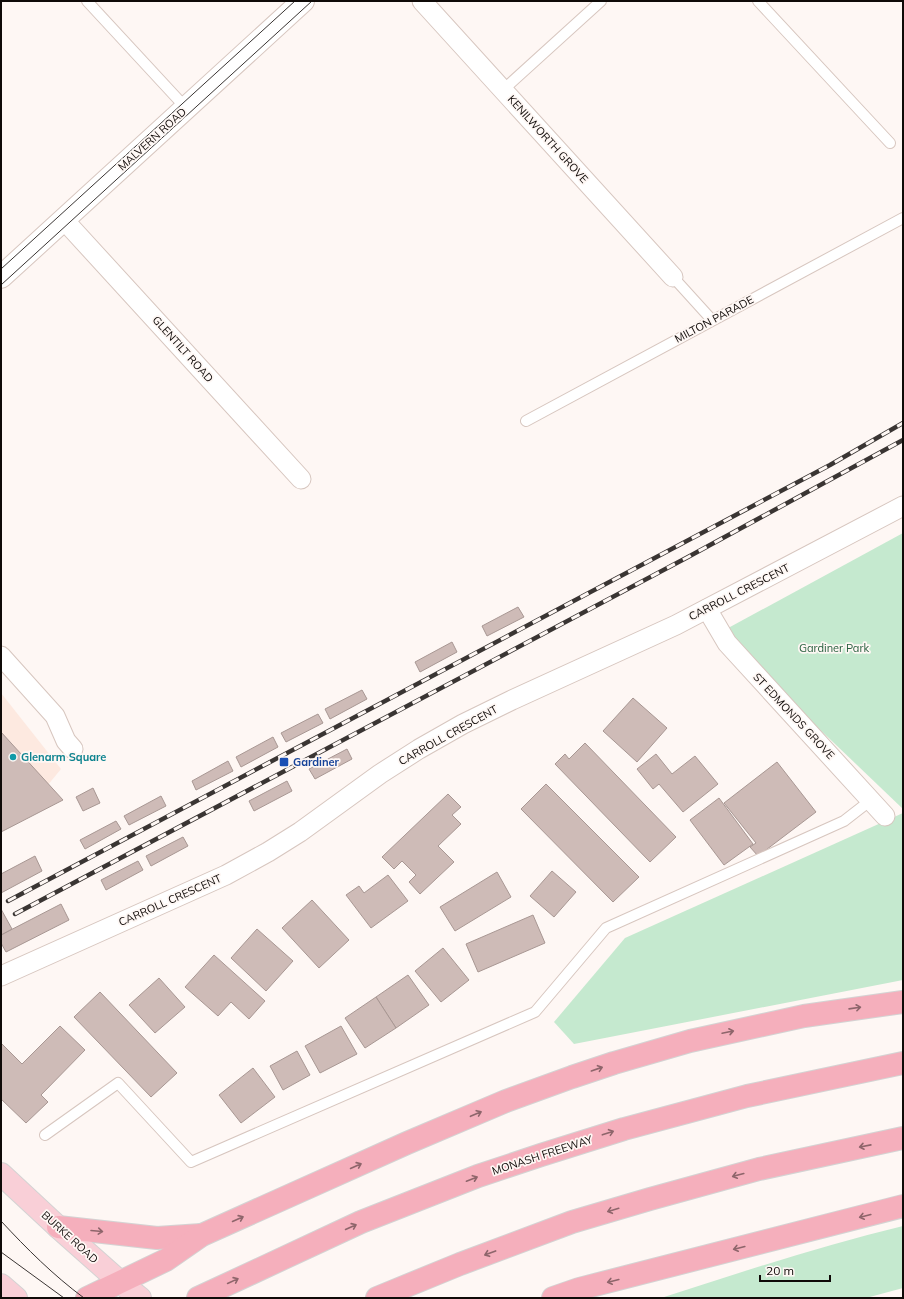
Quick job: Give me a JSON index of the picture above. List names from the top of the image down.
{
  "streets": {
    "highway": ["MONASH FREEWAY"],
    "main road": ["MALVERN ROAD", "BURKE ROAD"],
    "street": [
      "KENILWORTH GROVE",
      "GLENTILT ROAD",
      "CARROLL CRESCENT",
      "ST EDMONDS GROVE"
    ],
    "lane": ["MILTON PARADE"]
  },
  "crossings": [
    ["MALVERN ROAD", "GLENTILT ROAD"],
    ["CARROLL CRESCENT", "ST EDMONDS GROVE"]
  ],
  "parks": ["Gardiner Park"],
  "places": {
    "other": ["Glenarm Square"],
    "transit": ["Gardiner"]
  },
  "scale_bar": "20 m"
}
